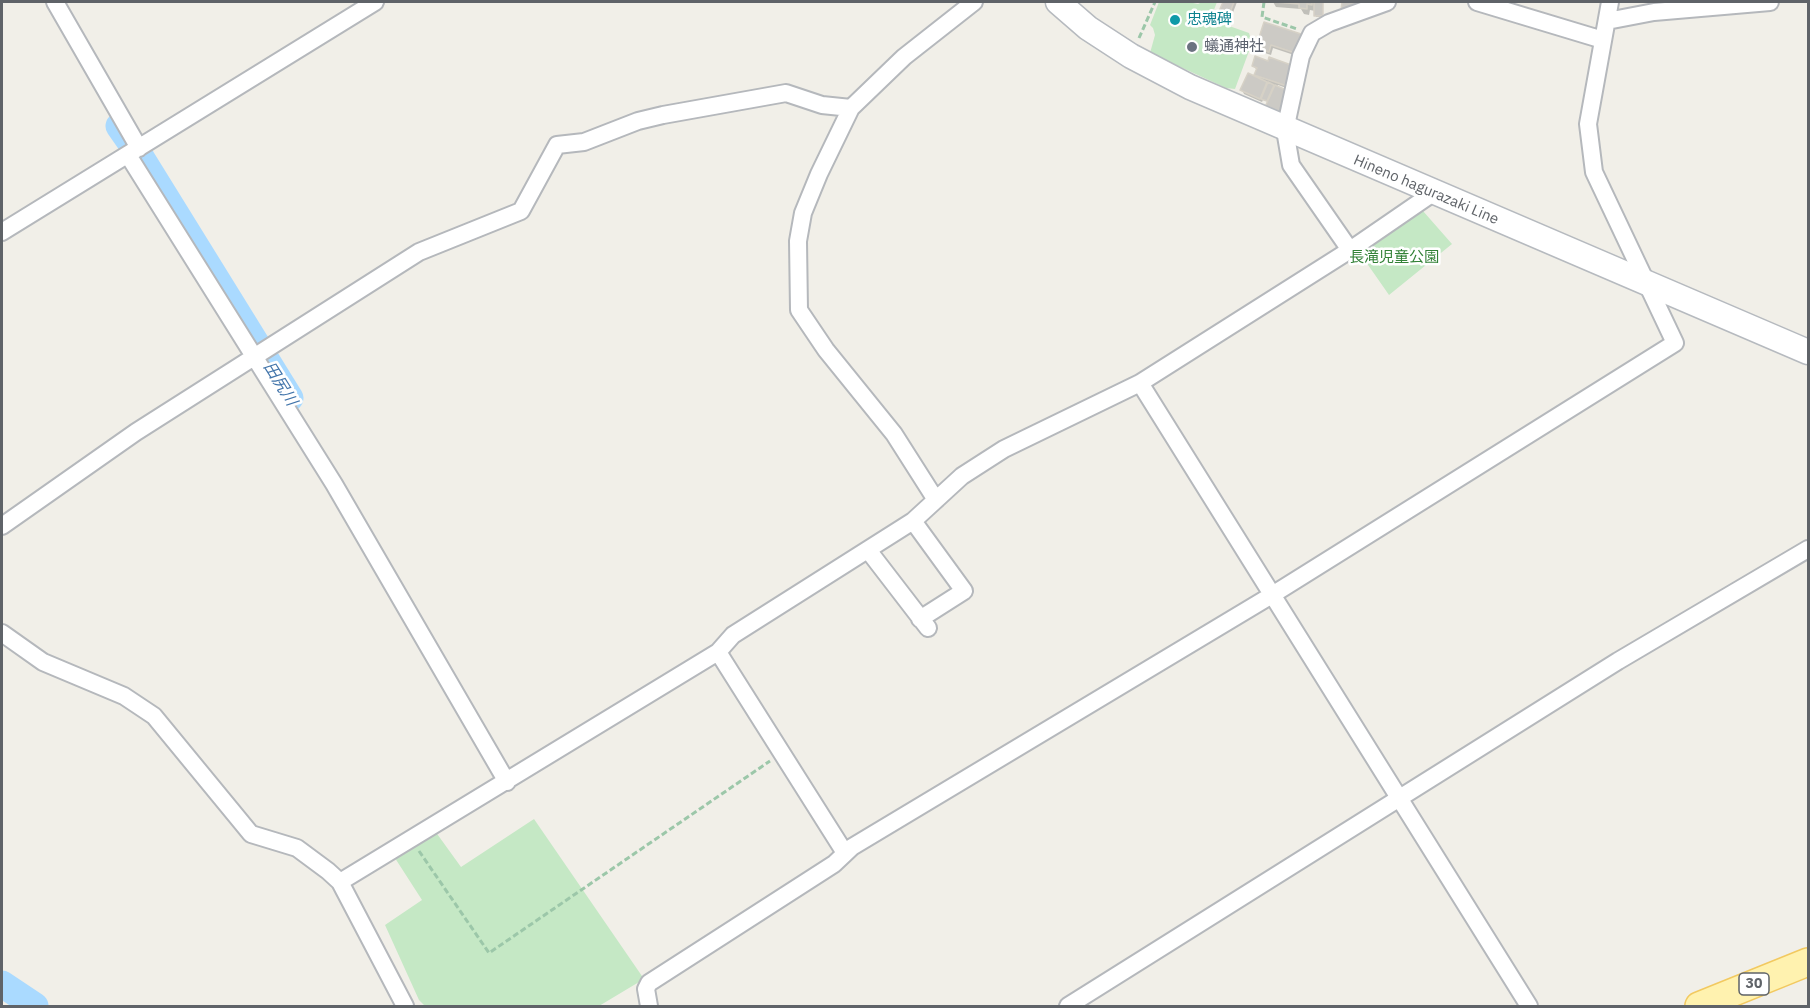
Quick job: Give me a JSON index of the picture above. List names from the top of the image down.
{
  "streets": {
    "main road": ["Hineno hagurazaki Line", "30"]
  },
  "water": ["田尻川"],
  "parks": ["長滝児童公園"],
  "places": ["忠魂碑", "蟻通神社"]
}
